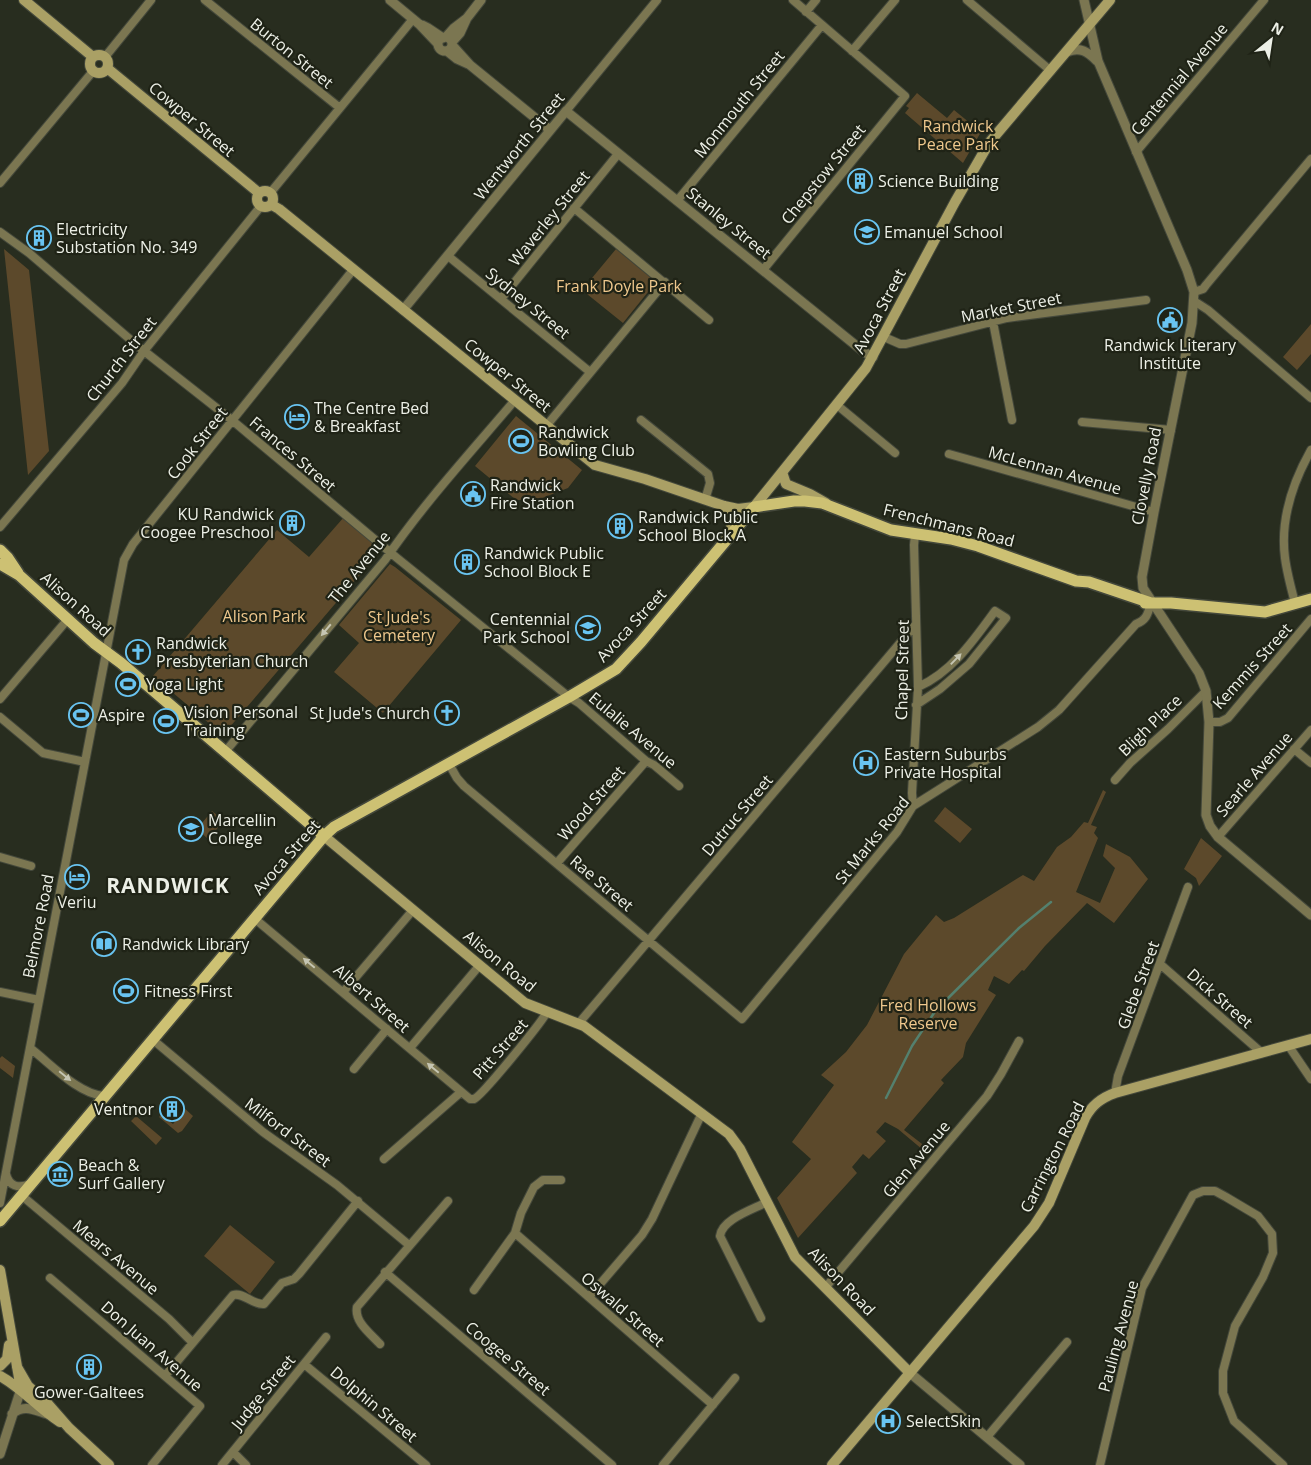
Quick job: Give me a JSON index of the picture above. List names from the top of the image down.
{
  "streets": {
    "main road": [
      "Cowper Street",
      "Avoca Street",
      "Frenchmans Road",
      "Alison Road",
      "Carrington Road"
    ],
    "street": [
      "Burton Street",
      "Centennial Avenue",
      "Monmouth Street",
      "Wentworth Street",
      "Chepstow Street",
      "Waverley Street",
      "Stanley Street",
      "Sydney Street",
      "Market Street",
      "Church Street",
      "Cook Street",
      "Frances Street",
      "McLennan Avenue",
      "Clovelly Road",
      "The Avenue",
      "Kemmis Street",
      "Chapel Street",
      "Bligh Place",
      "Eulalie Avenue",
      "Searle Avenue",
      "Wood Street",
      "Dutruc Street",
      "St Marks Road",
      "Rae Street",
      "Belmore Road",
      "Glebe Street",
      "Albert Street",
      "Dick Street",
      "Pitt Street",
      "Milford Street",
      "Glen Avenue",
      "Mears Avenue",
      "Oswald Street",
      "Pauling Avenue",
      "Don Juan Avenue",
      "Coogee Street",
      "Judge Street",
      "Dolphin Street"
    ]
  },
  "crossings": [
    ["Centennial Avenue", "Clovelly Road"],
    ["Monmouth Street", "Stanley Street"],
    ["Cowper Street", "Wentworth Street"],
    ["Cowper Street", "Avoca Street"],
    ["Cowper Street", "Church Street"],
    ["Cowper Street", "Cook Street"],
    ["Cowper Street", "Frenchmans Road"],
    ["Cowper Street", "The Avenue"],
    ["Wentworth Street", "Stanley Street"],
    ["Wentworth Street", "Sydney Street"],
    ["Chepstow Street", "Stanley Street"],
    ["Waverley Street", "Stanley Street"],
    ["Waverley Street", "Sydney Street"],
    ["Stanley Street", "Avoca Street"],
    ["Market Street", "Avoca Street"],
    ["Avoca Street", "Frances Street"],
    ["Avoca Street", "Clovelly Road"],
    ["Avoca Street", "Frenchmans Road"],
    ["Avoca Street", "Alison Road"],
    ["Avoca Street", "Eulalie Avenue"],
    ["Avoca Street", "Rae Street"],
    ["Avoca Street", "Albert Street"],
    ["Avoca Street", "Milford Street"],
    ["Avoca Street", "Mears Avenue"],
    ["Church Street", "Frances Street"],
    ["Cook Street", "Frances Street"],
    ["Cook Street", "Alison Road"],
    ["Cook Street", "Belmore Road"],
    ["Frances Street", "The Avenue"],
    ["Frances Street", "Eulalie Avenue"],
    ["McLennan Avenue", "Clovelly Road"],
    ["Clovelly Road", "Frenchmans Road"],
    ["Clovelly Road", "Kemmis Street"],
    ["Clovelly Road", "Bligh Place"],
    ["Clovelly Road", "Searle Avenue"],
    ["Clovelly Road", "St Marks Road"],
    ["Frenchmans Road", "Chapel Street"],
    ["Frenchmans Road", "St Marks Road"],
    ["The Avenue", "Alison Road"],
    ["Alison Road", "Dutruc Street"],
    ["Alison Road", "Belmore Road"],
    ["Alison Road", "Pitt Street"],
    ["Alison Road", "Carrington Road"],
    ["Alison Road", "Glen Avenue"],
    ["Chapel Street", "Dutruc Street"],
    ["Chapel Street", "St Marks Road"],
    ["Eulalie Avenue", "Wood Street"],
    ["Wood Street", "Rae Street"],
    ["Dutruc Street", "Rae Street"],
    ["St Marks Road", "Rae Street"],
    ["Glebe Street", "Dick Street"],
    ["Glebe Street", "Carrington Road"],
    ["Albert Street", "Pitt Street"],
    ["Dick Street", "Carrington Road"],
    ["Judge Street", "Dolphin Street"]
  ],
  "one_way": ["The Avenue", "Albert Street"],
  "districts": ["RANDWICK"],
  "parks": [
    "Randwick Peace Park",
    "Frank Doyle Park",
    "Alison Park",
    "St Jude's Cemetery",
    "Fred Hollows Reserve"
  ],
  "places": {
    "building": [
      "Science Building",
      "Electricity Substation No. 349",
      "KU Randwick Coogee Preschool",
      "Randwick Public School Block A",
      "Randwick Public School Block E",
      "Ventnor",
      "Gower-Galtees"
    ],
    "school or university": ["Emanuel School", "Centennial Park School", "Marcellin College"],
    "public building": ["Randwick Literary Institute", "Randwick Fire Station"],
    "hotel": ["The Centre Bed & Breakfast", "Veriu"],
    "sports": [
      "Randwick Bowling Club",
      "Yoga Light",
      "Aspire",
      "Vision Personal Training",
      "Fitness First"
    ],
    "church": ["Randwick Presbyterian Church", "St Jude's Church"],
    "hospital": ["Eastern Suburbs Private Hospital", "SelectSkin"],
    "library": ["Randwick Library"],
    "museum": ["Beach & Surf Gallery"]
  },
  "north": "top right"
}
